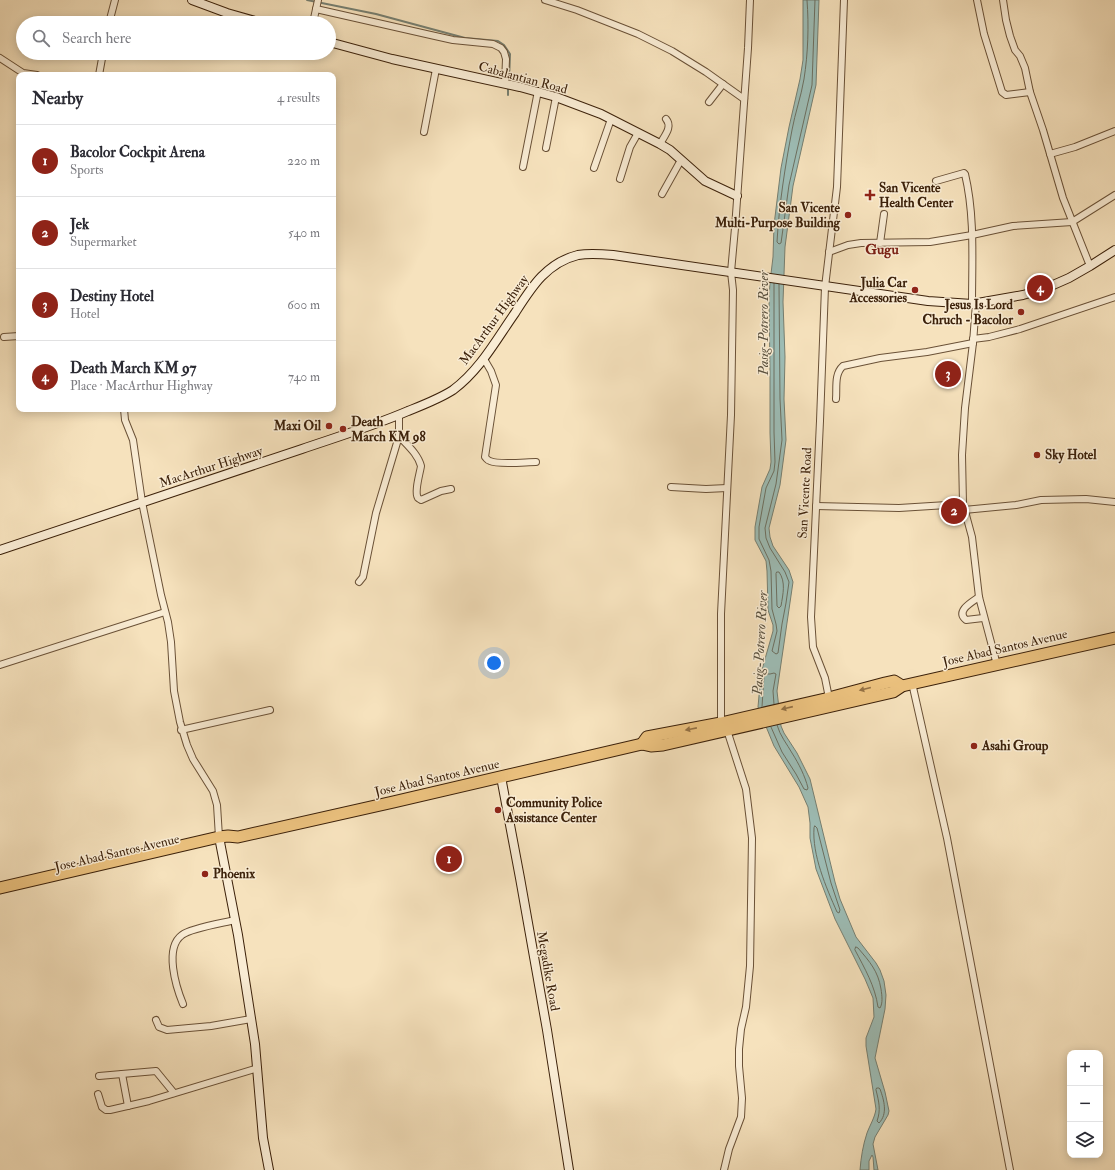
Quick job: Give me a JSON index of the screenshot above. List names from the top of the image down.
{
  "streets": {
    "highway": ["Jose Abad Santos Avenue"],
    "main road": ["Cabalantian Road", "MacArthur Highway", "Megadike Road"],
    "street": ["San Vicente Road"]
  },
  "crossings": [
    ["MacArthur Highway", "San Vicente Road"],
    ["San Vicente Road", "Jose Abad Santos Avenue"],
    ["Jose Abad Santos Avenue", "Megadike Road"]
  ],
  "districts": ["Gugu"],
  "water": ["Pasig-Potrero River"],
  "places": {
    "health": ["San Vicente Health Center"],
    "other": [
      "San Vicente Multi-Purpose Building",
      "Julia Car Accessories",
      "Jesus Is Lord Chruch - Bacolor",
      "Maxi Oil",
      "Death March KM 98",
      "Sky Hotel",
      "Asahi Group",
      "Community Police Assistance Center",
      "Phoenix"
    ]
  },
  "page": {
    "search": "Search here",
    "heading": ["Nearby", "4 results"],
    "list": [
      {
        "mark": "1",
        "name": "Bacolor Cockpit Arena",
        "note": "Sports",
        "value": "220 m"
      },
      {
        "mark": "2",
        "name": "Jek",
        "note": "Supermarket",
        "value": "540 m"
      },
      {
        "mark": "3",
        "name": "Destiny Hotel",
        "note": "Hotel",
        "value": "600 m"
      },
      {
        "mark": "4",
        "name": "Death March KM 97",
        "note": "Place · MacArthur Highway",
        "value": "740 m"
      }
    ],
    "pins": [
      "4",
      "3",
      "2",
      "1"
    ],
    "map_buttons": ["+", "−"]
  }
}
